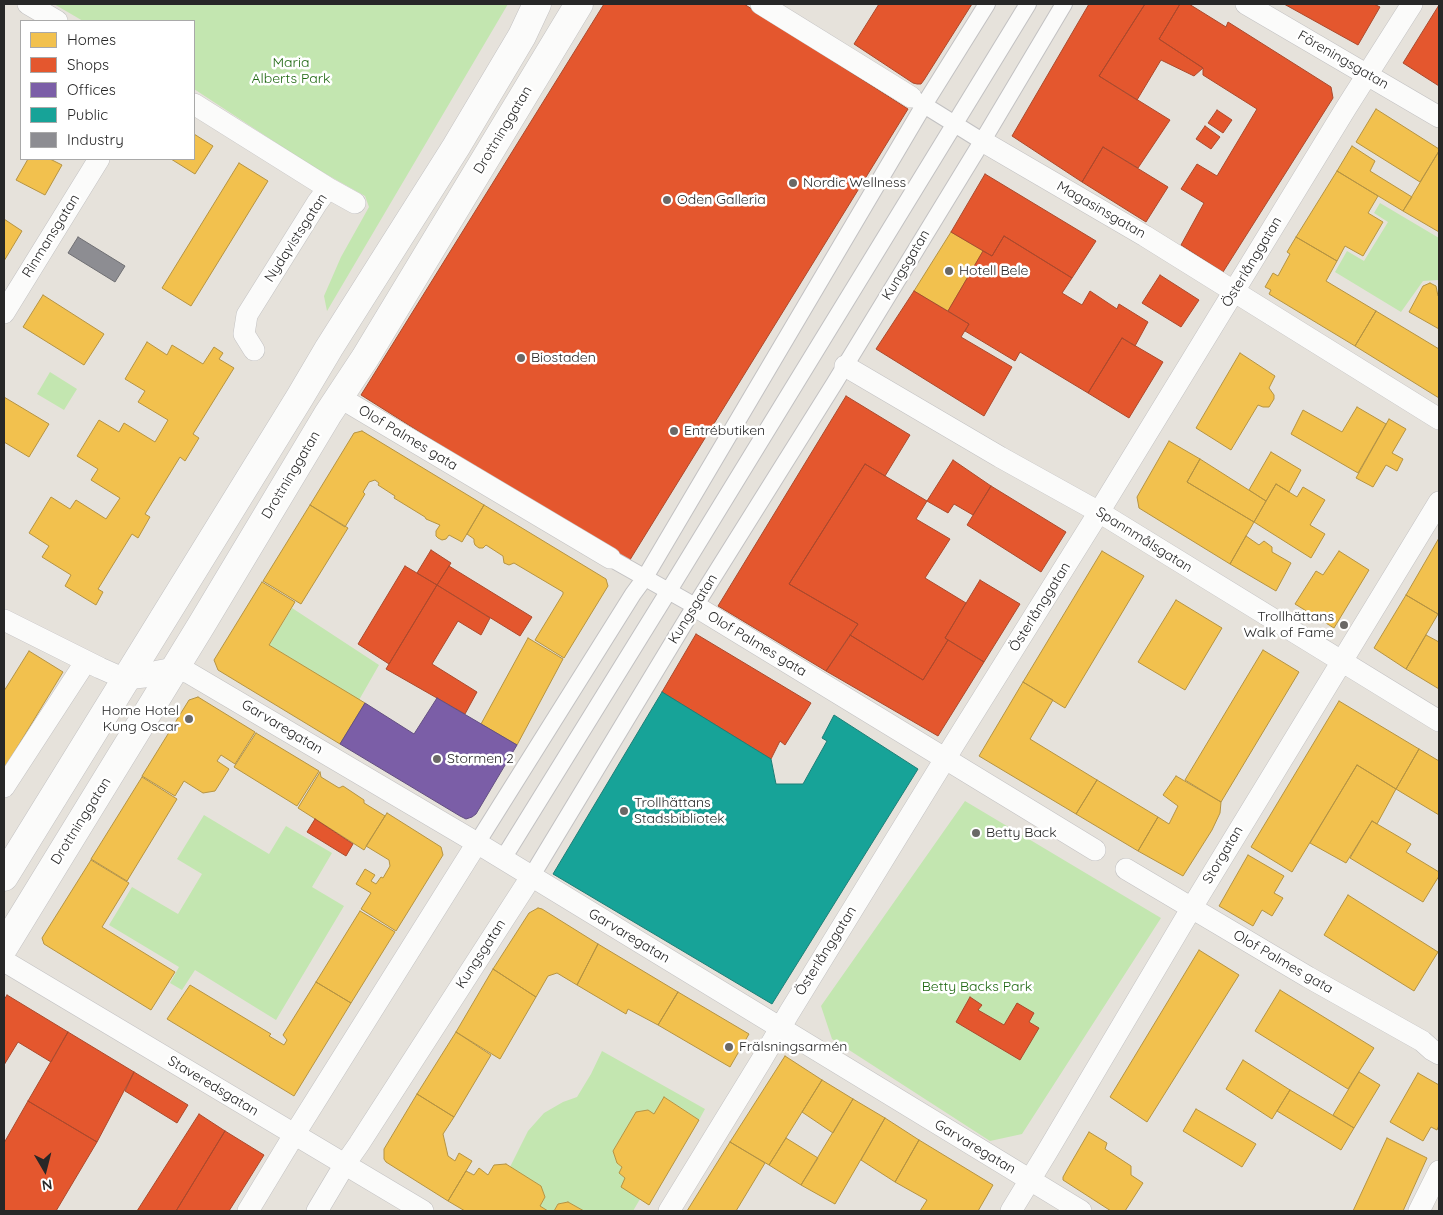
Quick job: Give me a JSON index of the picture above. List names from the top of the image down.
{
  "streets": {
    "street": [
      "Föreningsgatan",
      "Drottninggatan",
      "Magasinsgatan",
      "Rinmansgatan",
      "Nydqvistsgatan",
      "Österlånggatan",
      "Kungsgatan",
      "Olof Palmes gata",
      "Spannmålsgatan",
      "Garvaregatan",
      "Storgatan",
      "Staveredsgatan"
    ]
  },
  "crossings": [
    ["Föreningsgatan", "Österlånggatan"],
    ["Drottninggatan", "Olof Palmes gata"],
    ["Drottninggatan", "Garvaregatan"],
    ["Magasinsgatan", "Österlånggatan"],
    ["Magasinsgatan", "Kungsgatan"],
    ["Österlånggatan", "Olof Palmes gata"],
    ["Österlånggatan", "Spannmålsgatan"],
    ["Österlånggatan", "Garvaregatan"],
    ["Kungsgatan", "Olof Palmes gata"],
    ["Kungsgatan", "Spannmålsgatan"],
    ["Kungsgatan", "Garvaregatan"],
    ["Kungsgatan", "Staveredsgatan"],
    ["Olof Palmes gata", "Storgatan"],
    ["Spannmålsgatan", "Storgatan"],
    ["Garvaregatan", "Storgatan"]
  ],
  "parks": ["Maria Alberts Park", "Betty Backs Park"],
  "places": [
    "Nordic Wellness",
    "Oden Galleria",
    "Hotell Bele",
    "Biostaden",
    "Entrébutiken",
    "Trollhättans Walk of Fame",
    "Home Hotel Kung Oscar",
    "Stormen 2",
    "Trollhättans Stadsbibliotek",
    "Betty Back",
    "Frälsningsarmén"
  ],
  "legend": [
    "Homes",
    "Shops",
    "Offices",
    "Public",
    "Industry"
  ],
  "north": "bottom"
}
